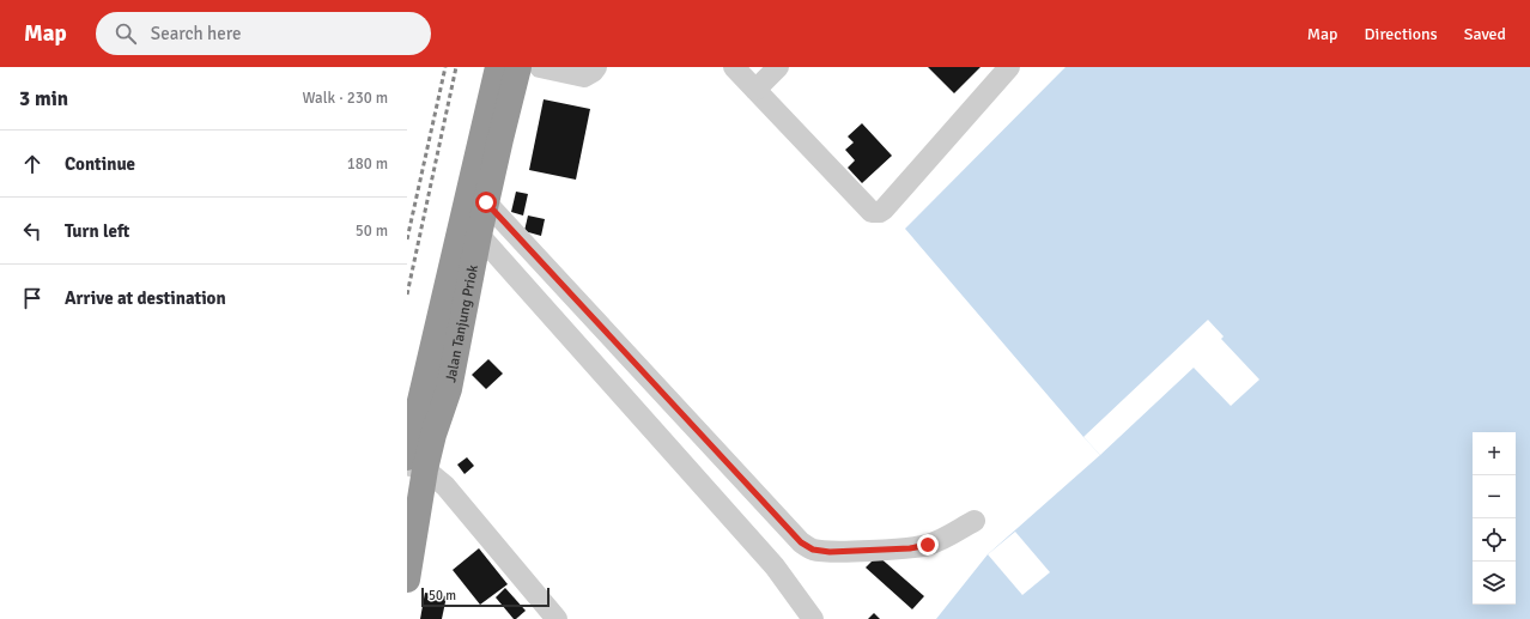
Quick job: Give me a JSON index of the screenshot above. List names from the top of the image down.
{
  "streets": {
    "highway": ["Jalan Tanjung Priok"]
  },
  "scale_bar": "50 m",
  "page": {
    "header": "Map",
    "search": "Search here",
    "nav": ["Map", "Directions", "Saved"],
    "heading": ["3 min", "Walk · 230 m"],
    "list": [
      ["Continue", "180 m"],
      ["Turn left", "50 m"],
      "Arrive at destination"
    ],
    "map_buttons": ["+", "−"],
    "scale": "50 m"
  }
}
